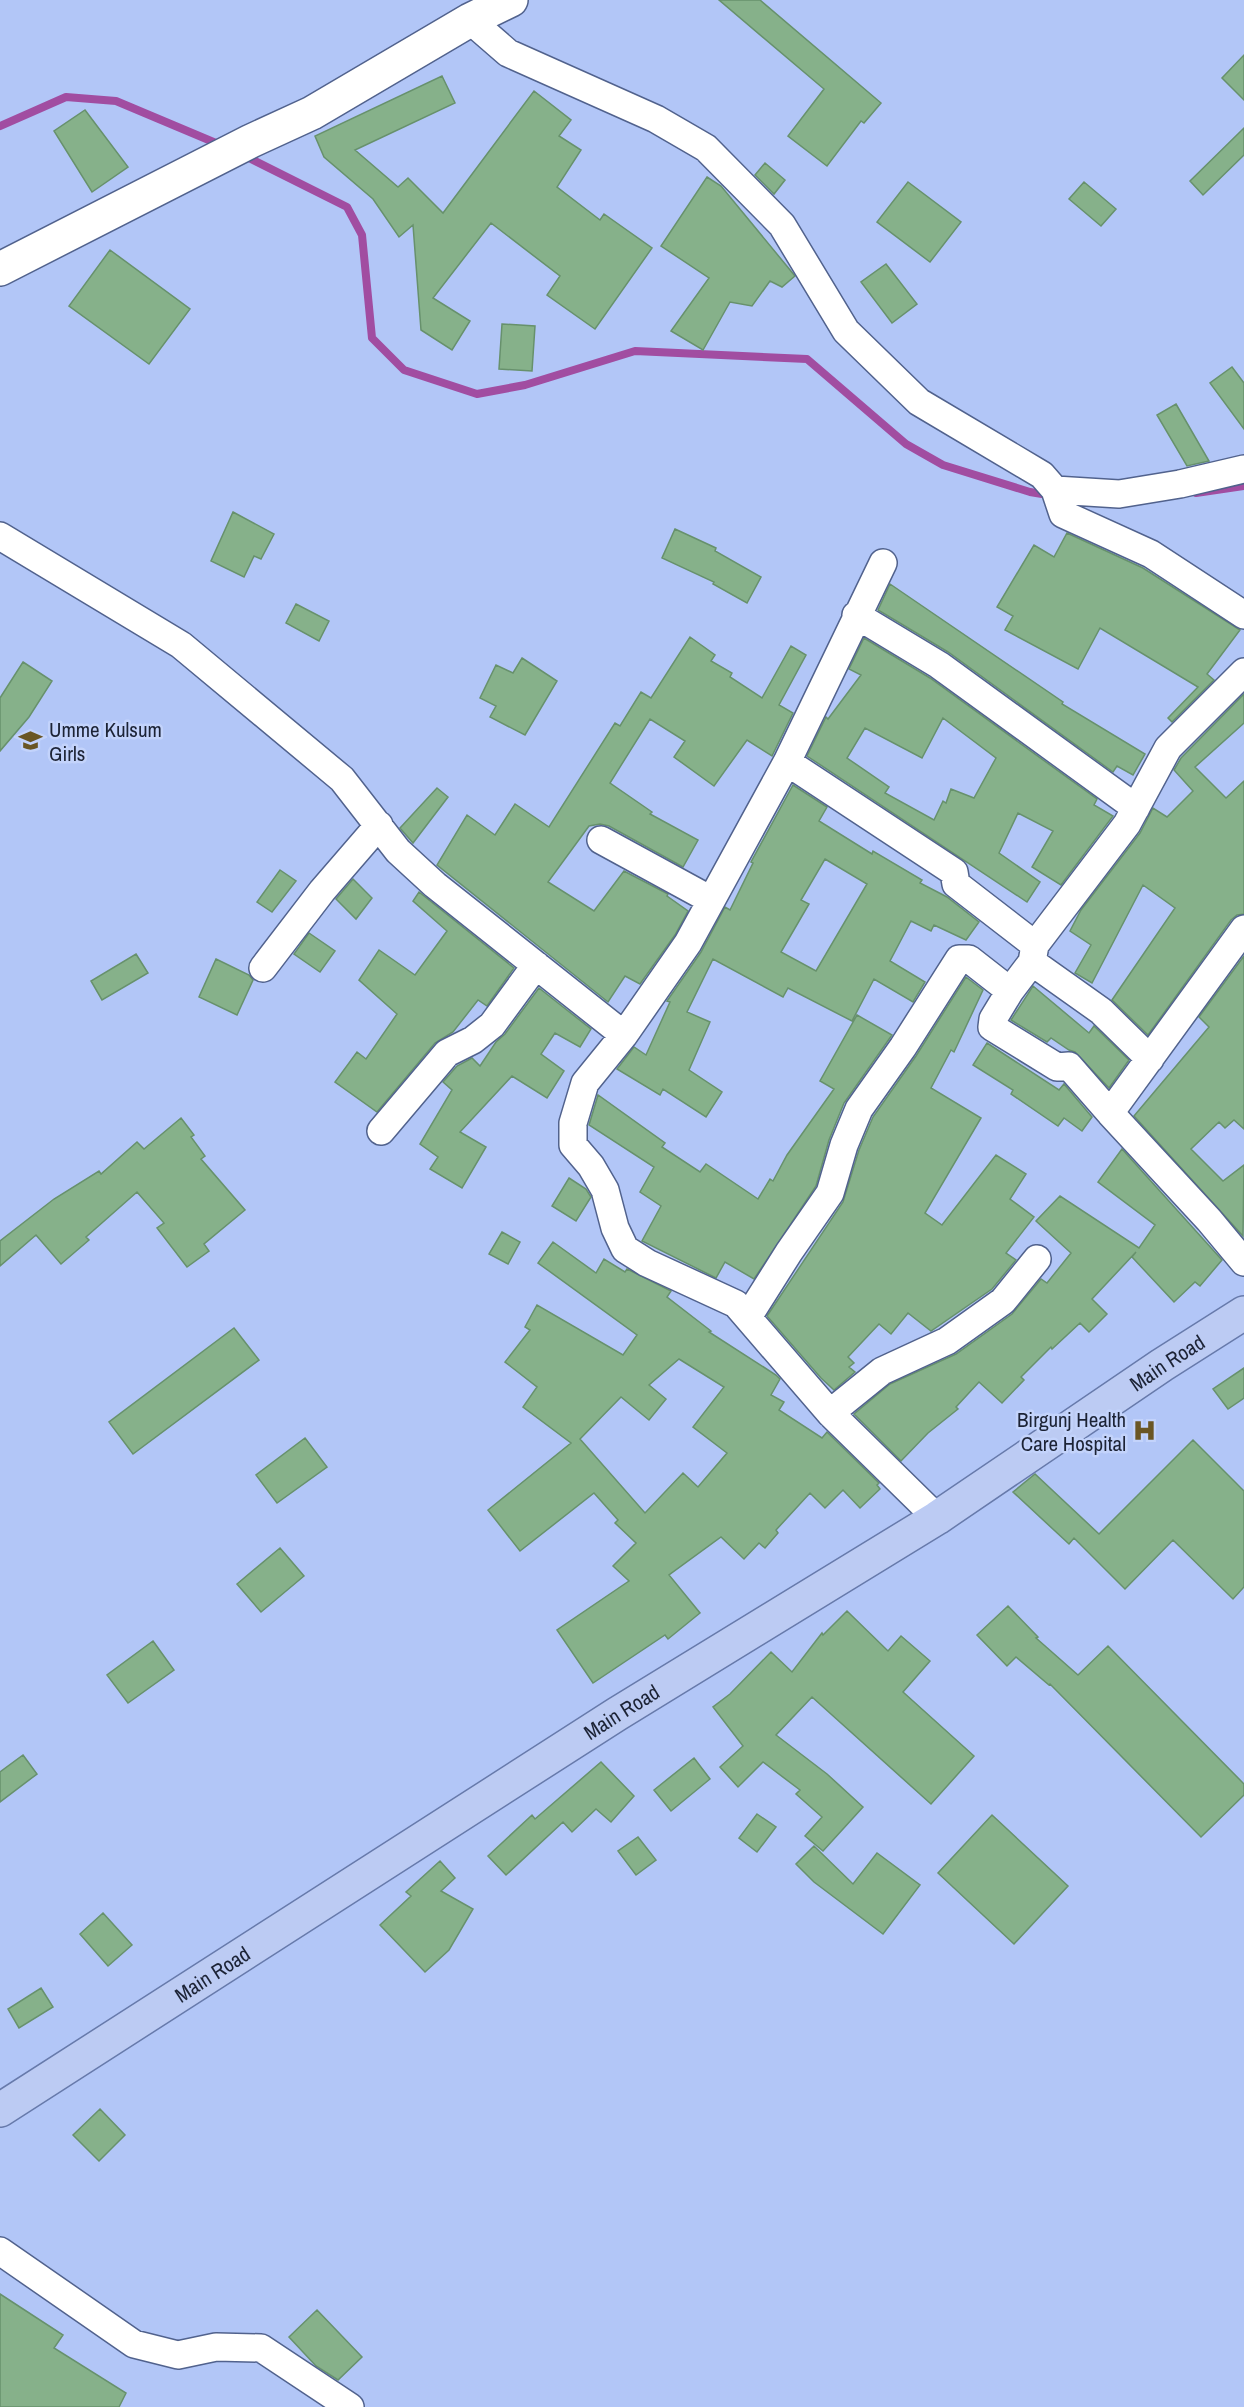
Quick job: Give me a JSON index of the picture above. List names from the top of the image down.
{
  "streets": {
    "main road": ["Main Road"]
  },
  "places": {
    "school or university": ["Umme Kulsum Girls"],
    "hospital": ["Birgunj Health Care Hospital"]
  }
}
